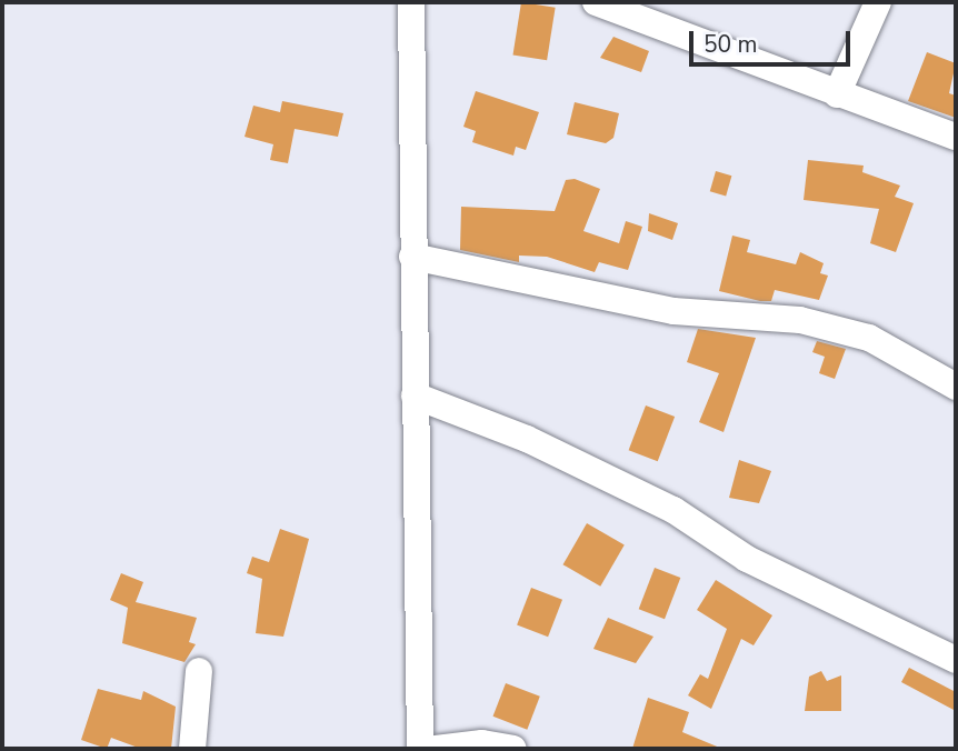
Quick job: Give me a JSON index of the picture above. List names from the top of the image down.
{
  "scale_bar": "50 m"
}
